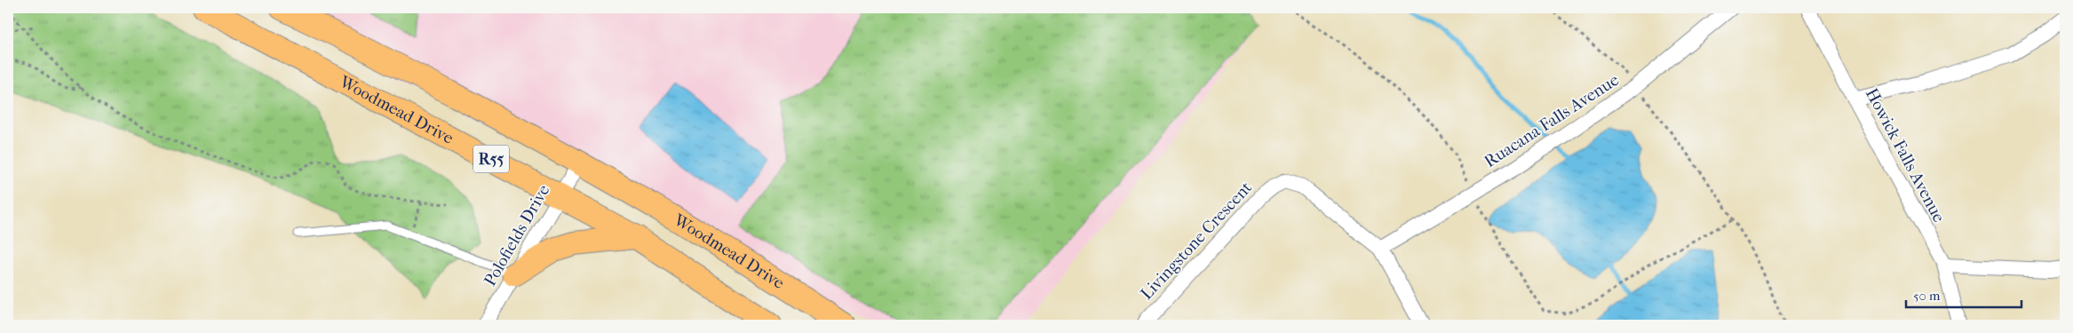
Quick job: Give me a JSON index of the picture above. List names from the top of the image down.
{
  "streets": {
    "main road": ["Woodmead Drive", "R55"],
    "street": [
      "Ruacana Falls Avenue",
      "Howick Falls Avenue",
      "Polofields Drive",
      "Livingstone Crescent"
    ]
  },
  "crossings": [
    ["Woodmead Drive", "Polofields Drive"],
    ["Ruacana Falls Avenue", "Livingstone Crescent"]
  ],
  "scale_bar": "50 m"
}
